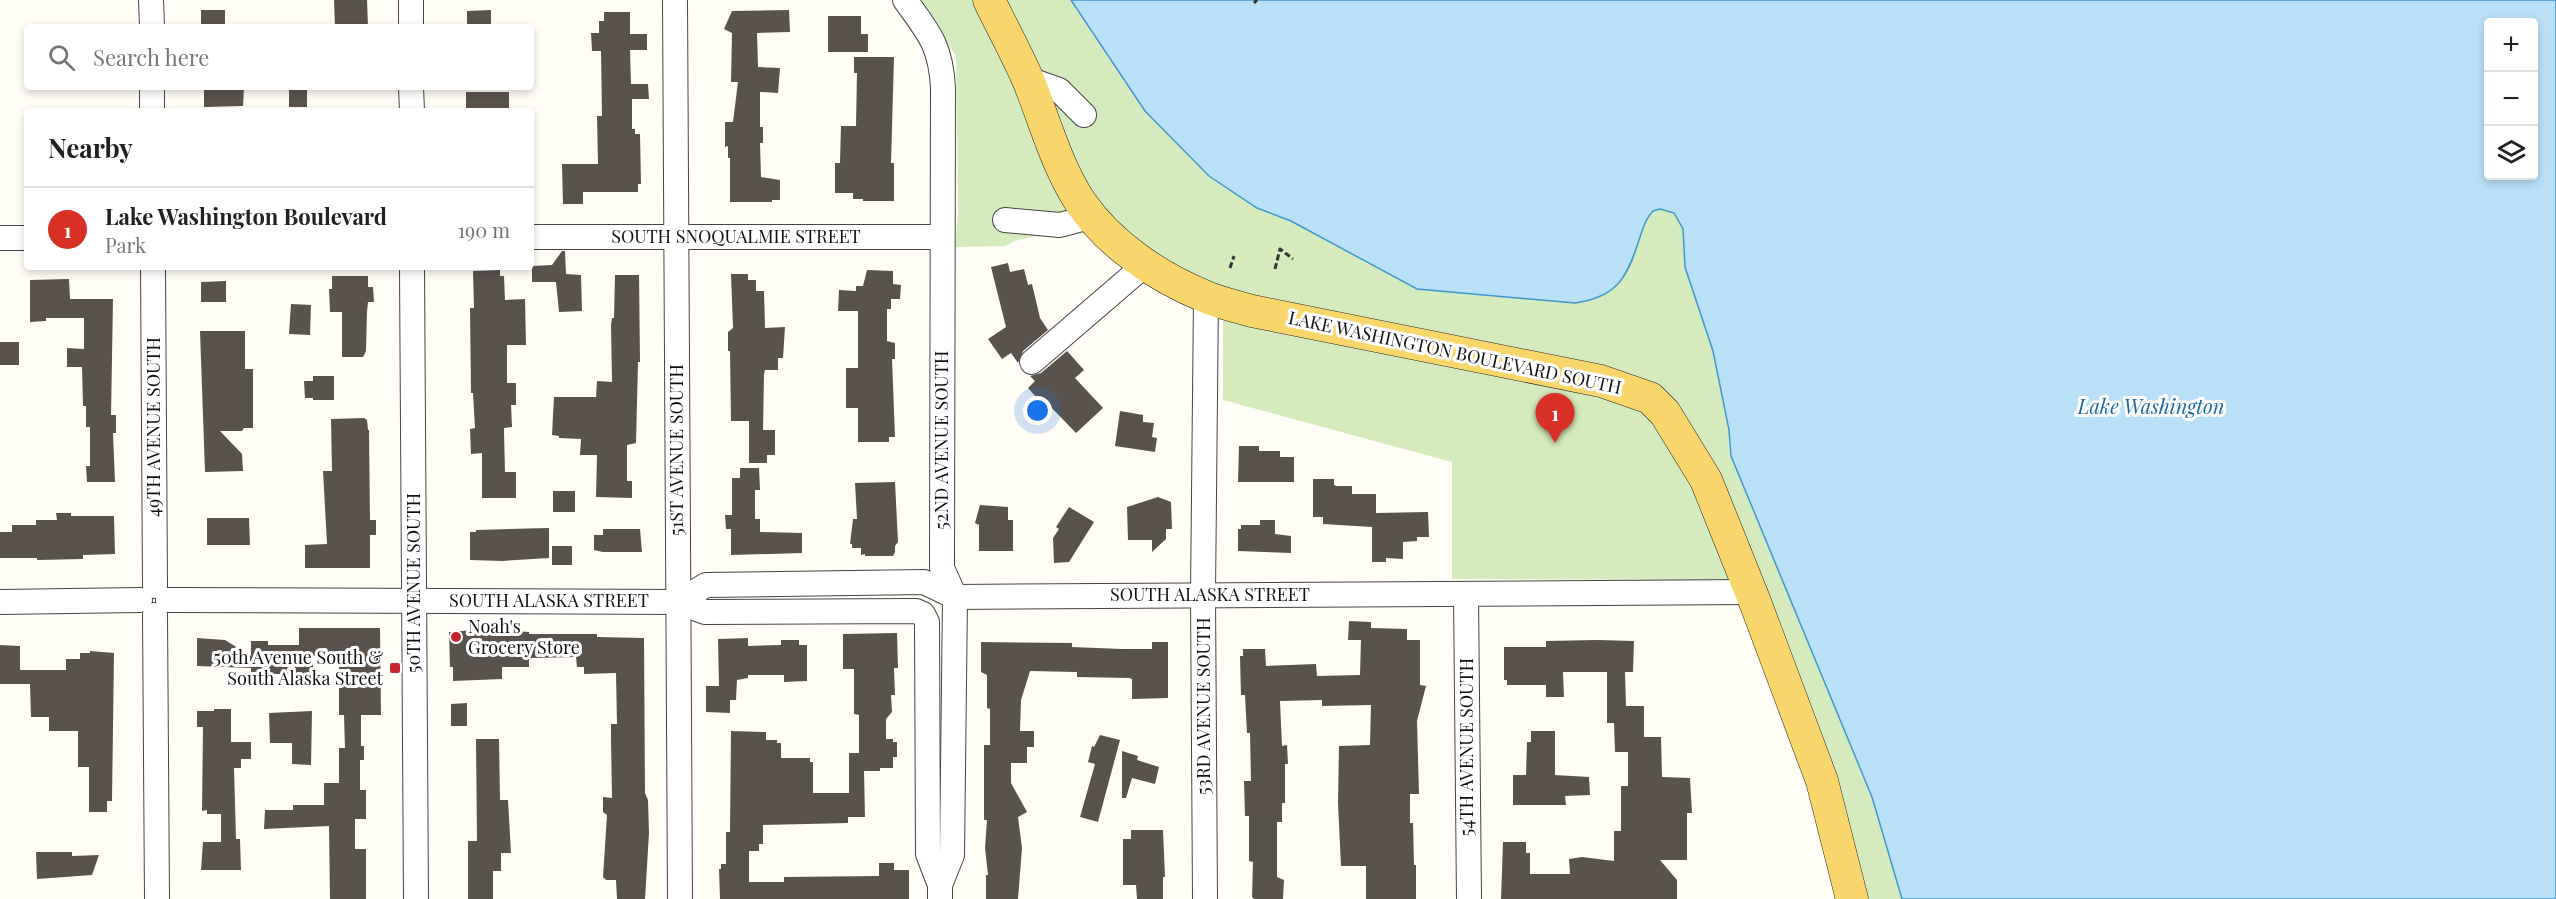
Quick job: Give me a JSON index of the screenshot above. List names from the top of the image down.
{
  "streets": {
    "main road": ["LAKE WASHINGTON BOULEVARD SOUTH"],
    "street": [
      "SOUTH SNOQUALMIE STREET",
      "49TH AVENUE SOUTH",
      "52ND AVENUE SOUTH",
      "51ST AVENUE SOUTH",
      "50TH AVENUE SOUTH",
      "SOUTH ALASKA STREET",
      "53RD AVENUE SOUTH",
      "54TH AVENUE SOUTH"
    ]
  },
  "crossings": [
    ["SOUTH SNOQUALMIE STREET", "52ND AVENUE SOUTH"],
    ["SOUTH SNOQUALMIE STREET", "51ST AVENUE SOUTH"],
    ["LAKE WASHINGTON BOULEVARD SOUTH", "SOUTH ALASKA STREET"],
    ["LAKE WASHINGTON BOULEVARD SOUTH", "53RD AVENUE SOUTH"],
    ["49TH AVENUE SOUTH", "SOUTH ALASKA STREET"],
    ["52ND AVENUE SOUTH", "SOUTH ALASKA STREET"],
    ["51ST AVENUE SOUTH", "SOUTH ALASKA STREET"],
    ["50TH AVENUE SOUTH", "SOUTH ALASKA STREET"],
    ["SOUTH ALASKA STREET", "53RD AVENUE SOUTH"],
    ["SOUTH ALASKA STREET", "54TH AVENUE SOUTH"]
  ],
  "water": ["Lake Washington"],
  "places": {
    "other": ["Noah's Grocery Store"],
    "transit": ["50th Avenue South & South Alaska Street"]
  },
  "page": {
    "map_buttons": ["+", "−"],
    "search": "Search here",
    "heading": "Nearby",
    "list": [
      {
        "mark": "1",
        "name": "Lake Washington Boulevard",
        "note": "Park",
        "value": "190 m"
      }
    ],
    "pins": "1"
  }
}
